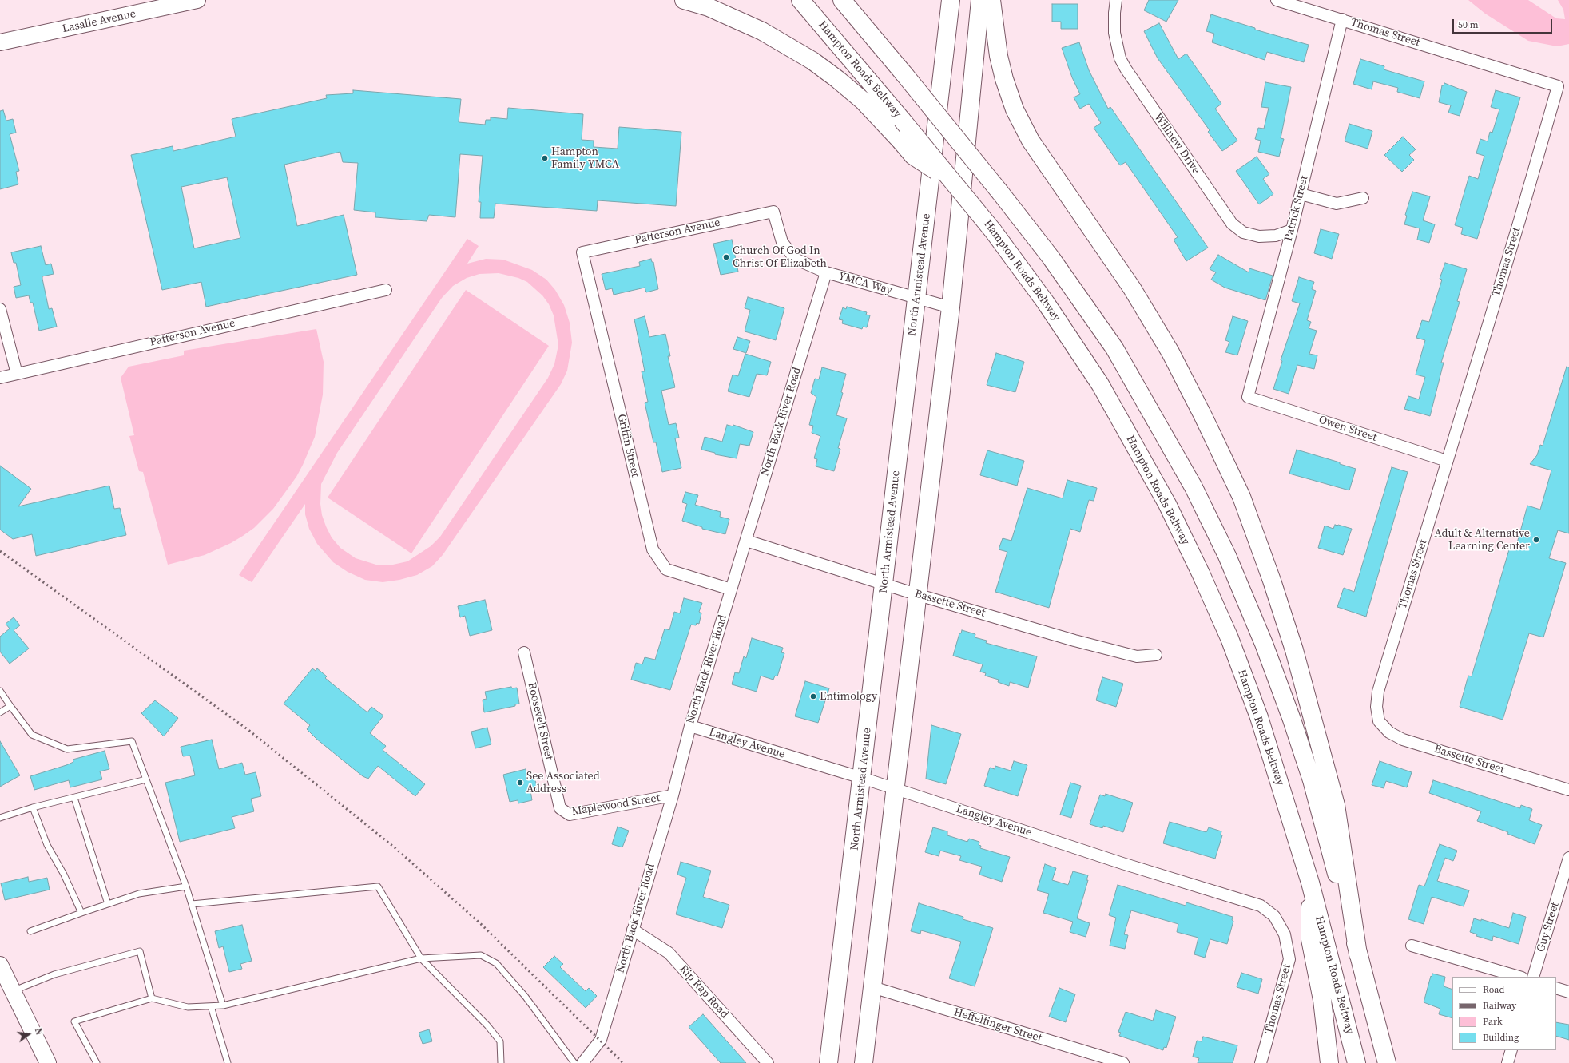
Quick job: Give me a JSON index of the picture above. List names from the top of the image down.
{
  "streets": {
    "main road": ["Lasalle Avenue", "Hampton Roads Beltway", "North Armistead Avenue"],
    "street": [
      "Thomas Street",
      "Willnew Drive",
      "Patrick Street",
      "Patterson Avenue",
      "YMCA Way",
      "North Back River Road",
      "Owen Street",
      "Griffin Street",
      "Bassette Street",
      "Roosevelt Street",
      "Langley Avenue",
      "Maplewood Street",
      "Guy Street",
      "Rip Rap Road",
      "Heffelfinger Street"
    ]
  },
  "crossings": [
    ["Thomas Street", "Patrick Street"],
    ["Thomas Street", "Owen Street"],
    ["Thomas Street", "Bassette Street"],
    ["Thomas Street", "Langley Avenue"],
    ["Willnew Drive", "Patrick Street"],
    ["Patrick Street", "Owen Street"],
    ["Patterson Avenue", "YMCA Way"],
    ["Patterson Avenue", "Griffin Street"],
    ["North Armistead Avenue", "YMCA Way"],
    ["North Armistead Avenue", "Bassette Street"],
    ["North Armistead Avenue", "Langley Avenue"],
    ["YMCA Way", "North Back River Road"],
    ["North Back River Road", "Griffin Street"],
    ["North Back River Road", "Bassette Street"],
    ["North Back River Road", "Langley Avenue"],
    ["North Back River Road", "Maplewood Street"],
    ["North Back River Road", "Rip Rap Road"],
    ["Roosevelt Street", "Maplewood Street"]
  ],
  "places": [
    "Hampton Family YMCA",
    "Church Of God In Christ Of Elizabeth",
    "Adult & Alternative Learning Center",
    "Entimology",
    "See Associated Address"
  ],
  "legend": [
    "Road",
    "Railway",
    "Park",
    "Building"
  ],
  "scale_bar": "50 m",
  "north": "right"
}
